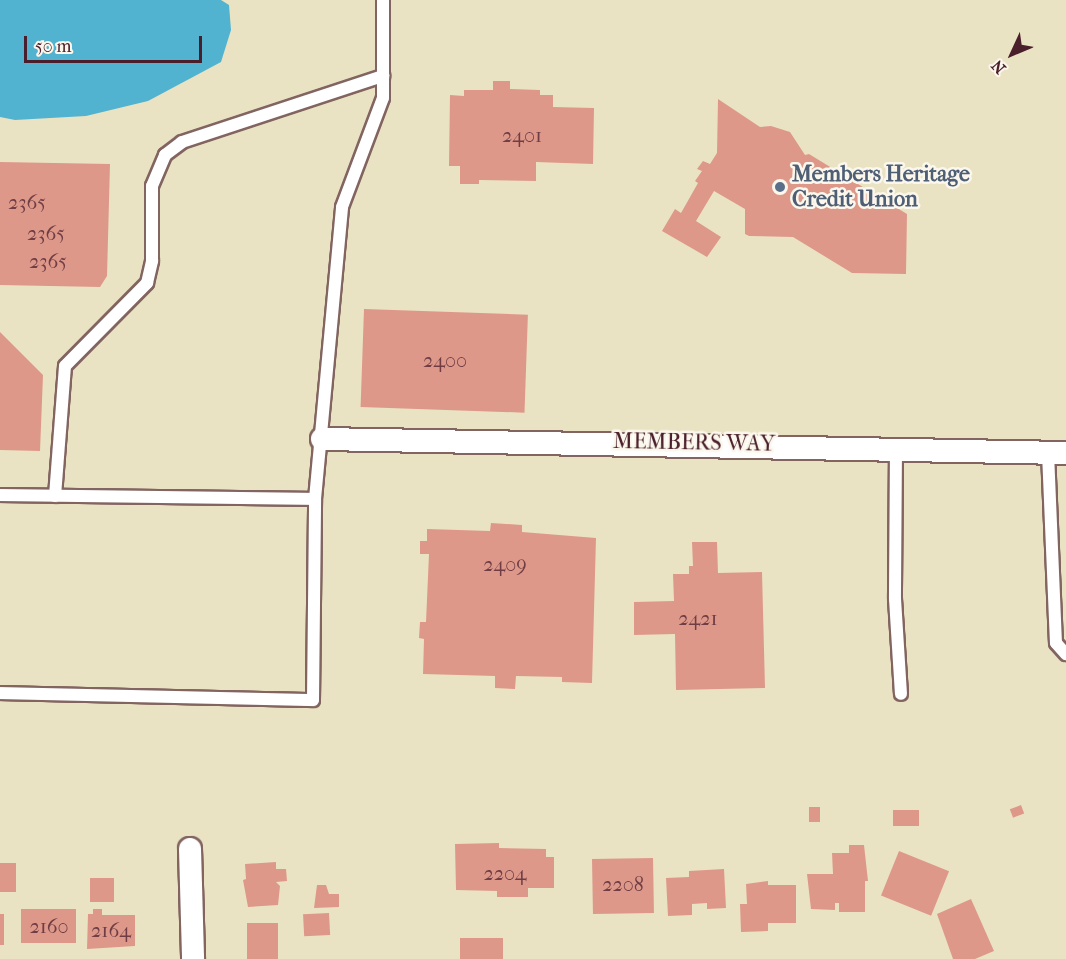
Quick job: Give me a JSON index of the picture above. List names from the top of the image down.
{
  "streets": {
    "street": ["MEMBERS WAY"]
  },
  "places": ["Members Heritage Credit Union"],
  "house_numbers": [
    "2401",
    "2365",
    "2365",
    "2365",
    "2400",
    "2409",
    "2421",
    "2204",
    "2208",
    "2160",
    "2164"
  ],
  "scale_bar": "50 m",
  "north": "bottom left"
}
